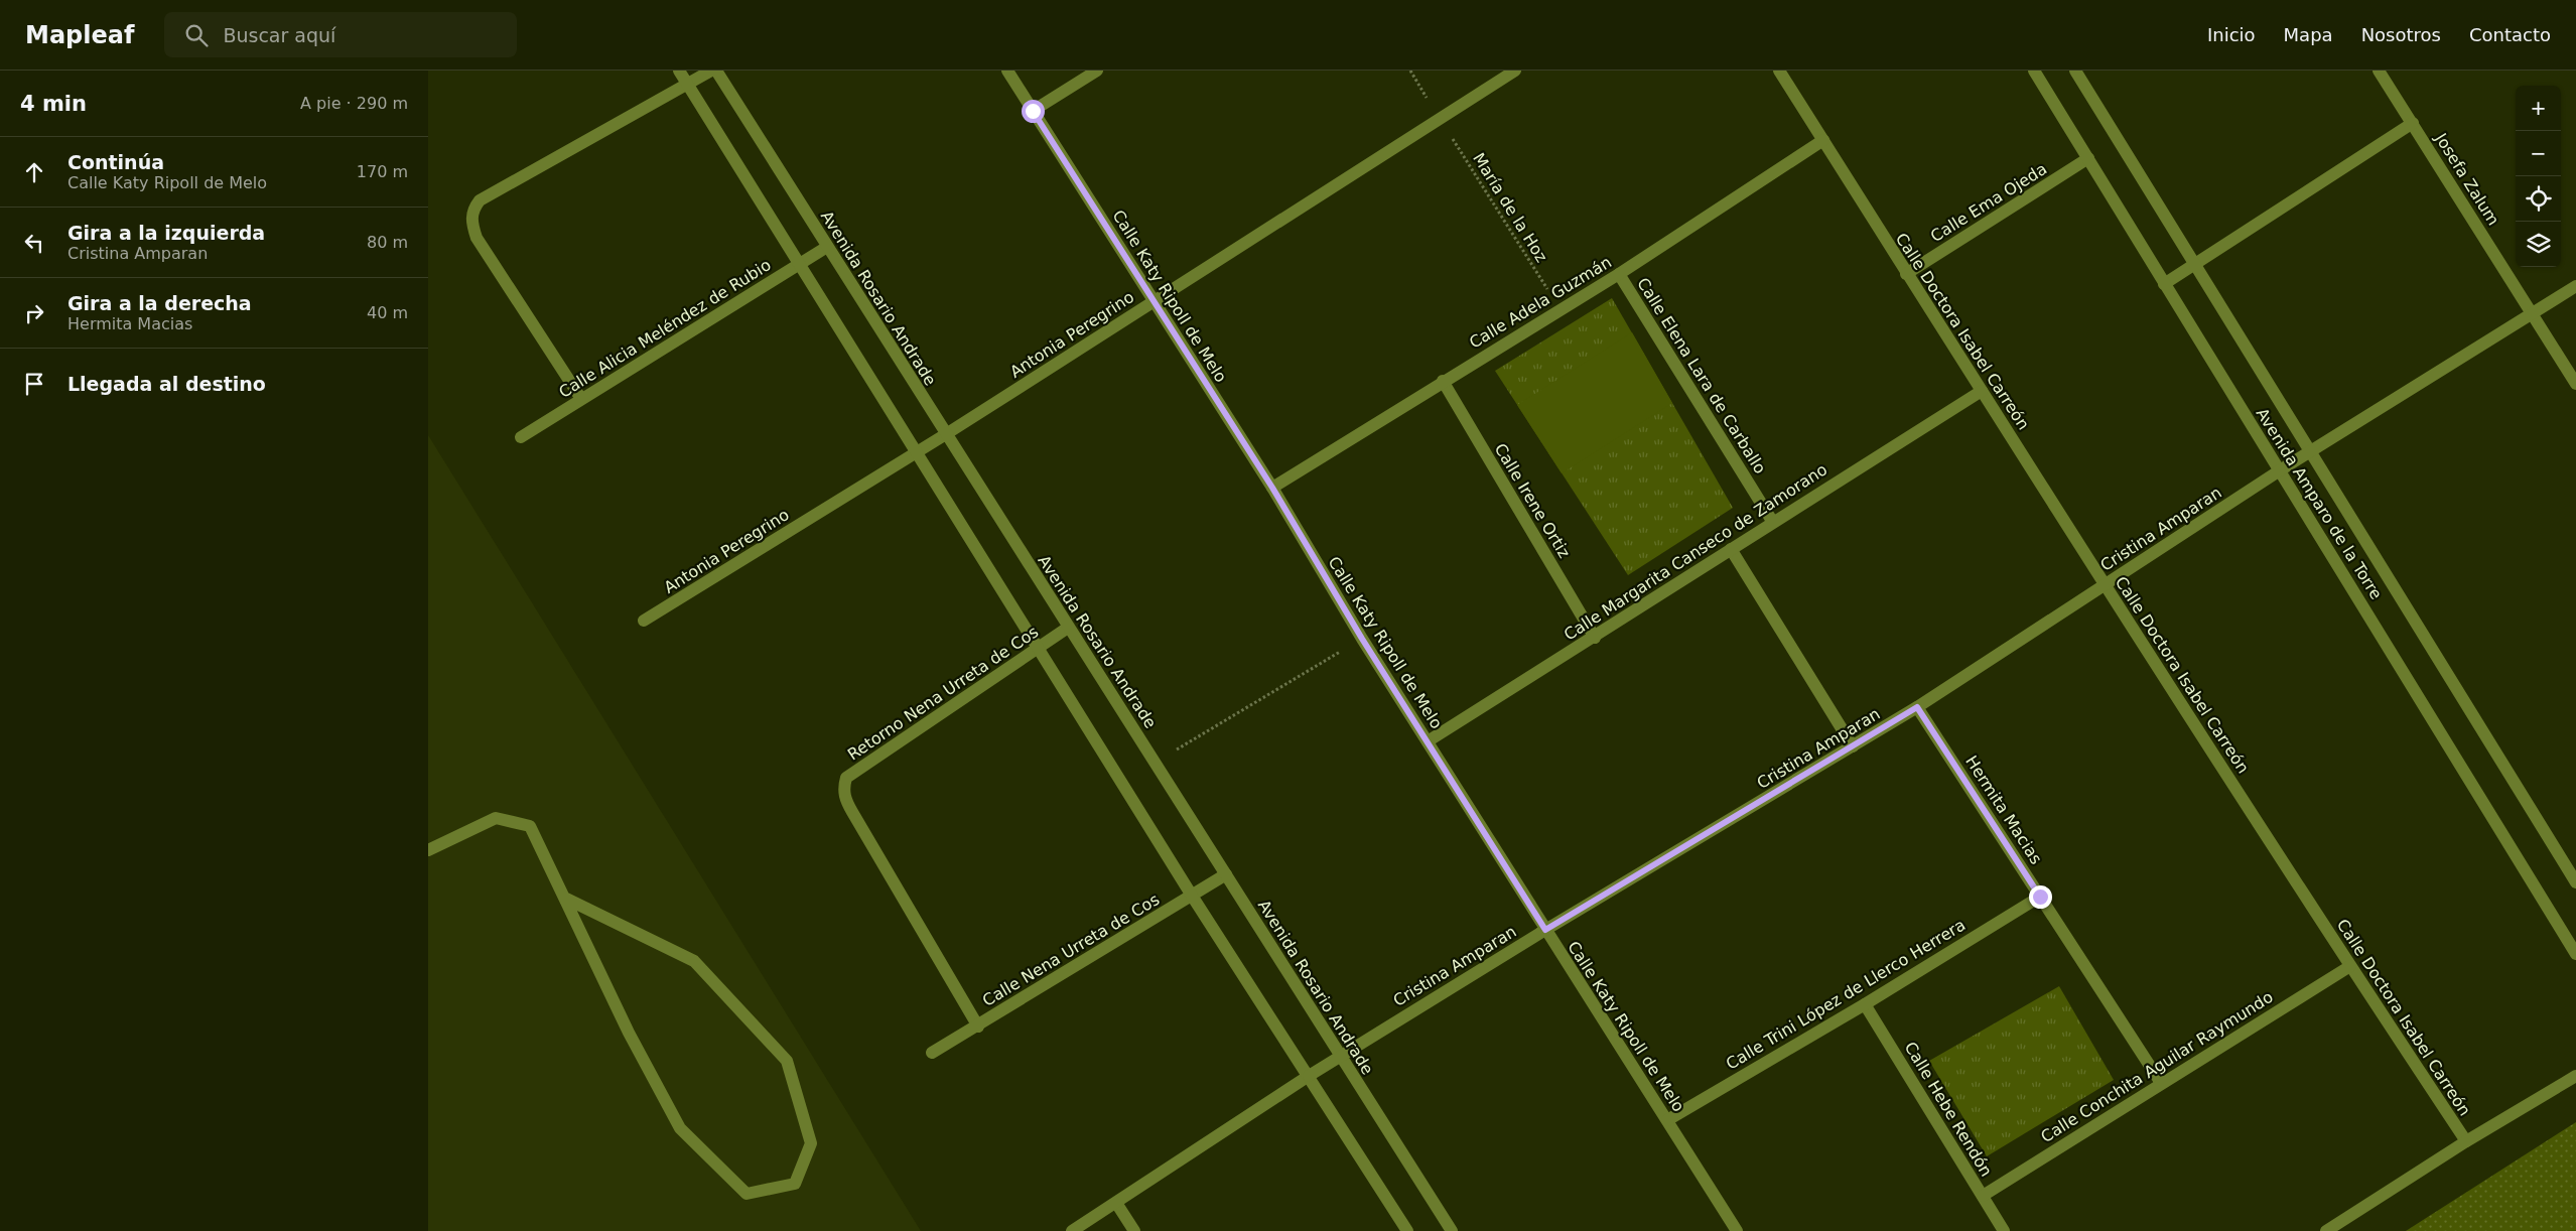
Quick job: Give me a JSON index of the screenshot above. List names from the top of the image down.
{
  "streets": {
    "street": [
      "Josefa Zalum",
      "Calle Ema Ojeda",
      "Calle Katy Ripoll de Melo",
      "Avenida Rosario Andrade",
      "Calle Adela Guzmán",
      "Calle Alicia Meléndez de Rubio",
      "Calle Doctora Isabel Carreón",
      "Antonia Peregrino",
      "Calle Elena Lara de Carballo",
      "Calle Irene Ortiz",
      "Avenida Amparo de la Torre",
      "Cristina Amparan",
      "Calle Margarita Canseco de Zamorano",
      "Retorno Nena Urreta de Cos",
      "Hermita Macias",
      "Calle Nena Urreta de Cos",
      "Calle Trini López de Llerco Herrera",
      "Calle Conchita Aguilar Raymundo",
      "Calle Hebe Rendón"
    ],
    "path": ["María de la Hoz"]
  },
  "crossings": [
    ["Josefa Zalum", "Cristina Amparan"],
    ["Calle Ema Ojeda", "Calle Doctora Isabel Carreón"],
    ["Calle Ema Ojeda", "Avenida Amparo de la Torre"],
    ["María de la Hoz", "Calle Adela Guzmán"],
    ["María de la Hoz", "Antonia Peregrino"],
    ["Calle Katy Ripoll de Melo", "Calle Adela Guzmán"],
    ["Calle Katy Ripoll de Melo", "Antonia Peregrino"],
    ["Calle Katy Ripoll de Melo", "Cristina Amparan"],
    ["Calle Katy Ripoll de Melo", "Calle Margarita Canseco de Zamorano"],
    ["Calle Katy Ripoll de Melo", "Calle Trini López de Llerco Herrera"],
    ["Avenida Rosario Andrade", "Calle Alicia Meléndez de Rubio"],
    ["Avenida Rosario Andrade", "Antonia Peregrino"],
    ["Avenida Rosario Andrade", "Cristina Amparan"],
    ["Avenida Rosario Andrade", "Retorno Nena Urreta de Cos"],
    ["Avenida Rosario Andrade", "Calle Nena Urreta de Cos"],
    ["Calle Adela Guzmán", "Calle Doctora Isabel Carreón"],
    ["Calle Adela Guzmán", "Calle Elena Lara de Carballo"],
    ["Calle Adela Guzmán", "Calle Irene Ortiz"],
    ["Calle Doctora Isabel Carreón", "Cristina Amparan"],
    ["Calle Doctora Isabel Carreón", "Calle Margarita Canseco de Zamorano"],
    ["Calle Doctora Isabel Carreón", "Calle Conchita Aguilar Raymundo"],
    ["Calle Elena Lara de Carballo", "Calle Margarita Canseco de Zamorano"],
    ["Calle Irene Ortiz", "Calle Margarita Canseco de Zamorano"],
    ["Avenida Amparo de la Torre", "Cristina Amparan"],
    ["Cristina Amparan", "Hermita Macias"],
    ["Retorno Nena Urreta de Cos", "Calle Nena Urreta de Cos"],
    ["Hermita Macias", "Calle Trini López de Llerco Herrera"],
    ["Hermita Macias", "Calle Conchita Aguilar Raymundo"],
    ["Calle Trini López de Llerco Herrera", "Calle Hebe Rendón"],
    ["Calle Conchita Aguilar Raymundo", "Calle Hebe Rendón"]
  ],
  "page": {
    "header": "Mapleaf",
    "search": "Buscar aquí",
    "nav": [
      "Inicio",
      "Mapa",
      "Nosotros",
      "Contacto"
    ],
    "heading": ["4 min", "A pie · 290 m"],
    "map_buttons": ["+", "−"],
    "list": [
      ["Continúa", "Calle Katy Ripoll de Melo", "170 m"],
      ["Gira a la izquierda", "Cristina Amparan", "80 m"],
      ["Gira a la derecha", "Hermita Macias", "40 m"],
      "Llegada al destino"
    ]
  }
}
